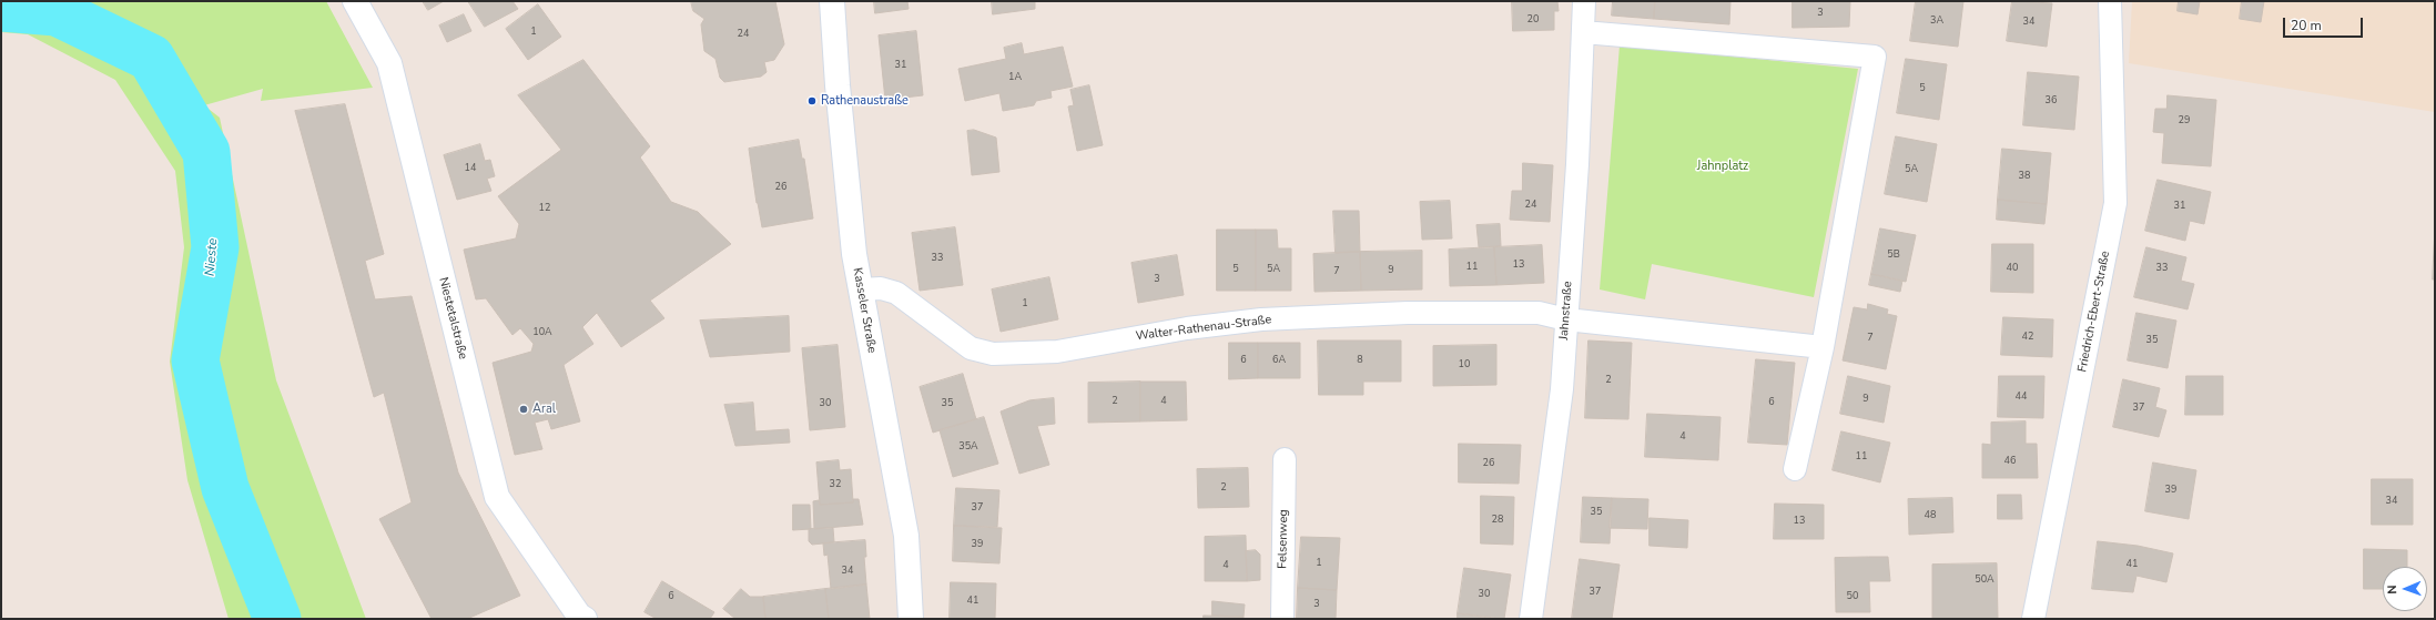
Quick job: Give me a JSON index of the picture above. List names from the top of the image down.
{
  "streets": {
    "main road": ["Kasseler Straße", "Niestetalstraße"],
    "street": [
      "Jahnstraße",
      "Friedrich-Ebert-Straße",
      "Walter-Rathenau-Straße",
      "Felsenweg"
    ]
  },
  "crossings": [
    ["Kasseler Straße", "Walter-Rathenau-Straße"],
    ["Jahnstraße", "Walter-Rathenau-Straße"]
  ],
  "water": ["Nieste"],
  "parks": ["Jahnplatz"],
  "places": ["Rathenaustraße", "Aral"],
  "house_numbers": [
    "3",
    "20",
    "3A",
    "34",
    "1",
    "24",
    "31",
    "1A",
    "5",
    "36",
    "29",
    "14",
    "5A",
    "38",
    "26",
    "24",
    "31",
    "12",
    "5B",
    "33",
    "13",
    "11",
    "40",
    "33",
    "5",
    "5A",
    "9",
    "7",
    "3",
    "1",
    "10A",
    "42",
    "7",
    "35",
    "6",
    "6A",
    "8",
    "10",
    "2",
    "44",
    "9",
    "2",
    "4",
    "6",
    "30",
    "35",
    "37",
    "4",
    "35A",
    "11",
    "46",
    "26",
    "32",
    "2",
    "39",
    "34",
    "37",
    "35",
    "48",
    "28",
    "13",
    "39",
    "1",
    "41",
    "4",
    "34",
    "50A",
    "37",
    "30",
    "6",
    "50",
    "41",
    "3"
  ],
  "scale_bar": "20 m",
  "north": "left"
}
